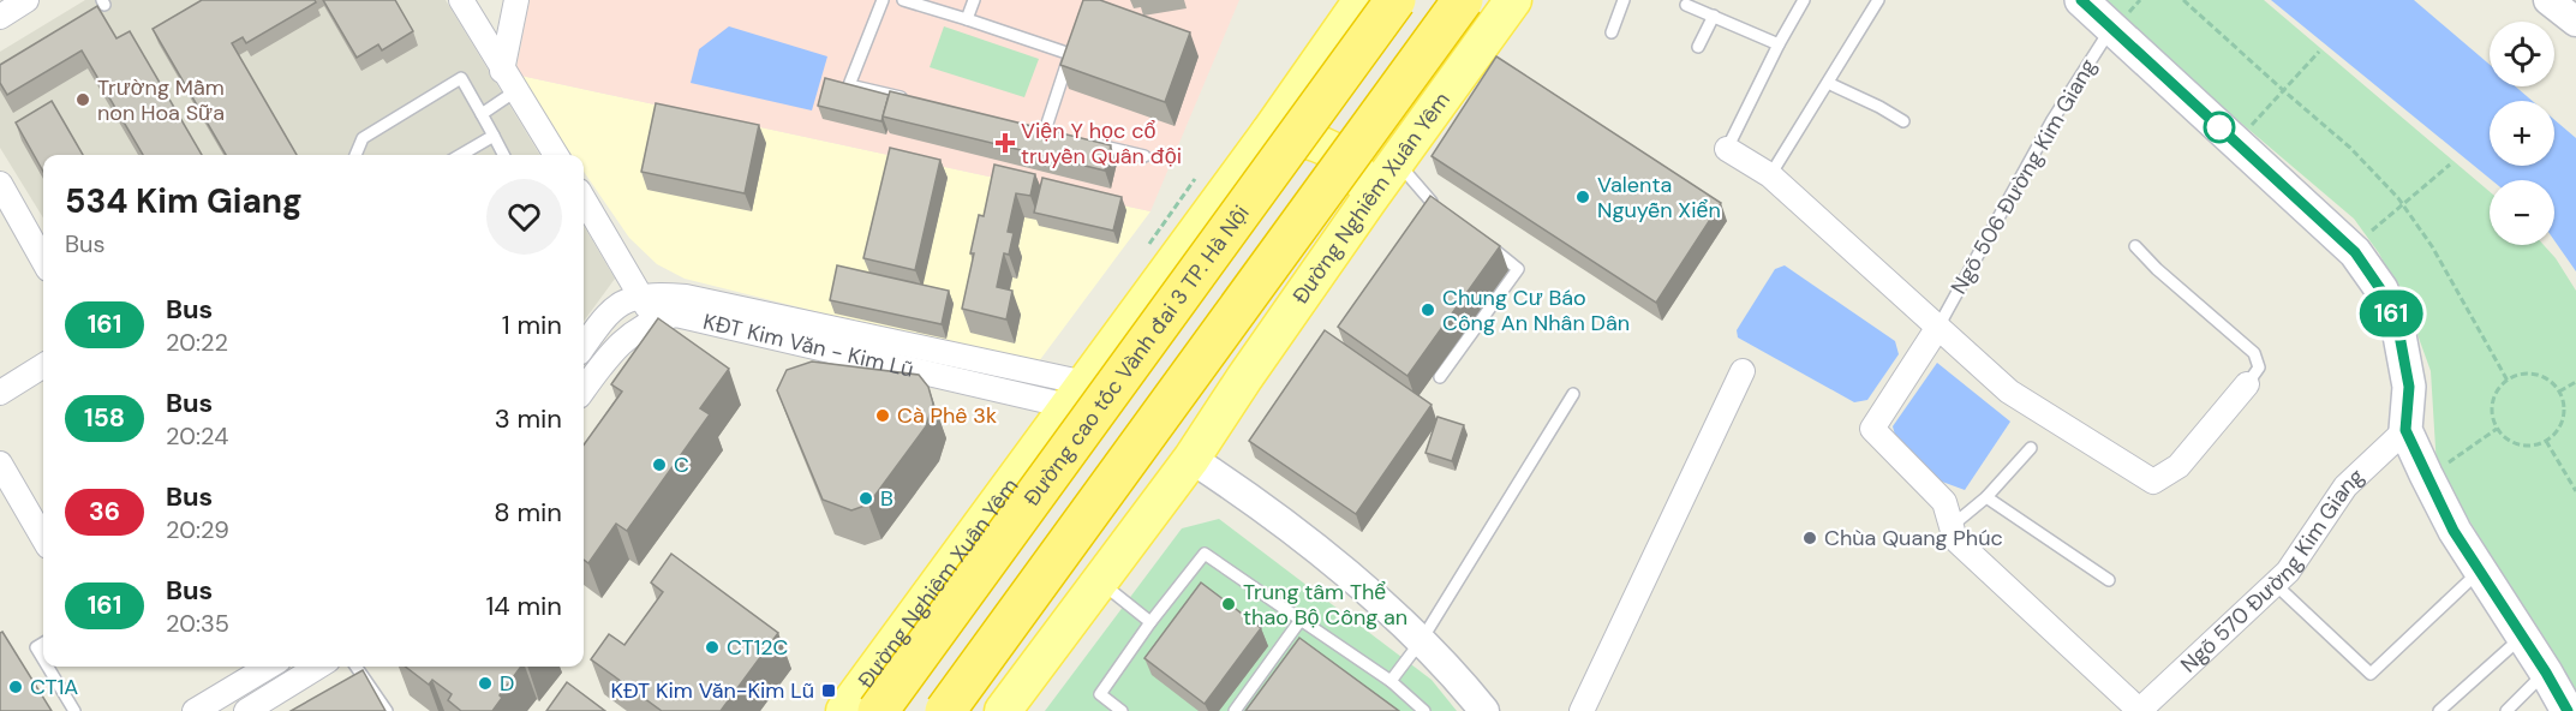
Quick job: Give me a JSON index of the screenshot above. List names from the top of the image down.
{
  "streets": {
    "highway": ["Đường cao tốc Vành đai 3 TP. Hà Nội"],
    "main road": ["Đường Nghiêm Xuân Yêm"],
    "street": ["KĐT Kim Văn - Kim Lũ", "Ngõ 570 Đường Kim Giang"],
    "lane": ["Ngõ 506 Đường Kim Giang"]
  },
  "crossings": [
    ["Đường Nghiêm Xuân Yêm", "KĐT Kim Văn - Kim Lũ"]
  ],
  "places": {
    "other": [
      "Trường Mầm non Hoa Sữa",
      "Valenta Nguyễn Xiển",
      "Chung Cư Báo Công An Nhân Dân",
      "Cà Phê 3k",
      "C",
      "B",
      "Chùa Quang Phúc",
      "Trung tâm Thể thao Bộ Công an",
      "CT12C",
      "D",
      "CT1A"
    ],
    "health": ["Viện Y học cổ truyền Quân đội"],
    "transit": ["KĐT Kim Văn-Kim Lũ"]
  },
  "lines": ["bus line 161"],
  "page": {
    "on_map": "161",
    "map_buttons": ["+", "−"],
    "heading": ["534 Kim Giang", "Bus"],
    "list": [
      {
        "mark": "161",
        "name": "Bus",
        "note": "20:22",
        "value": "1 min"
      },
      {
        "mark": "158",
        "name": "Bus",
        "note": "20:24",
        "value": "3 min"
      },
      {
        "mark": "36",
        "name": "Bus",
        "note": "20:29",
        "value": "8 min"
      },
      {
        "mark": "161",
        "name": "Bus",
        "note": "20:35",
        "value": "14 min"
      }
    ]
  }
}
